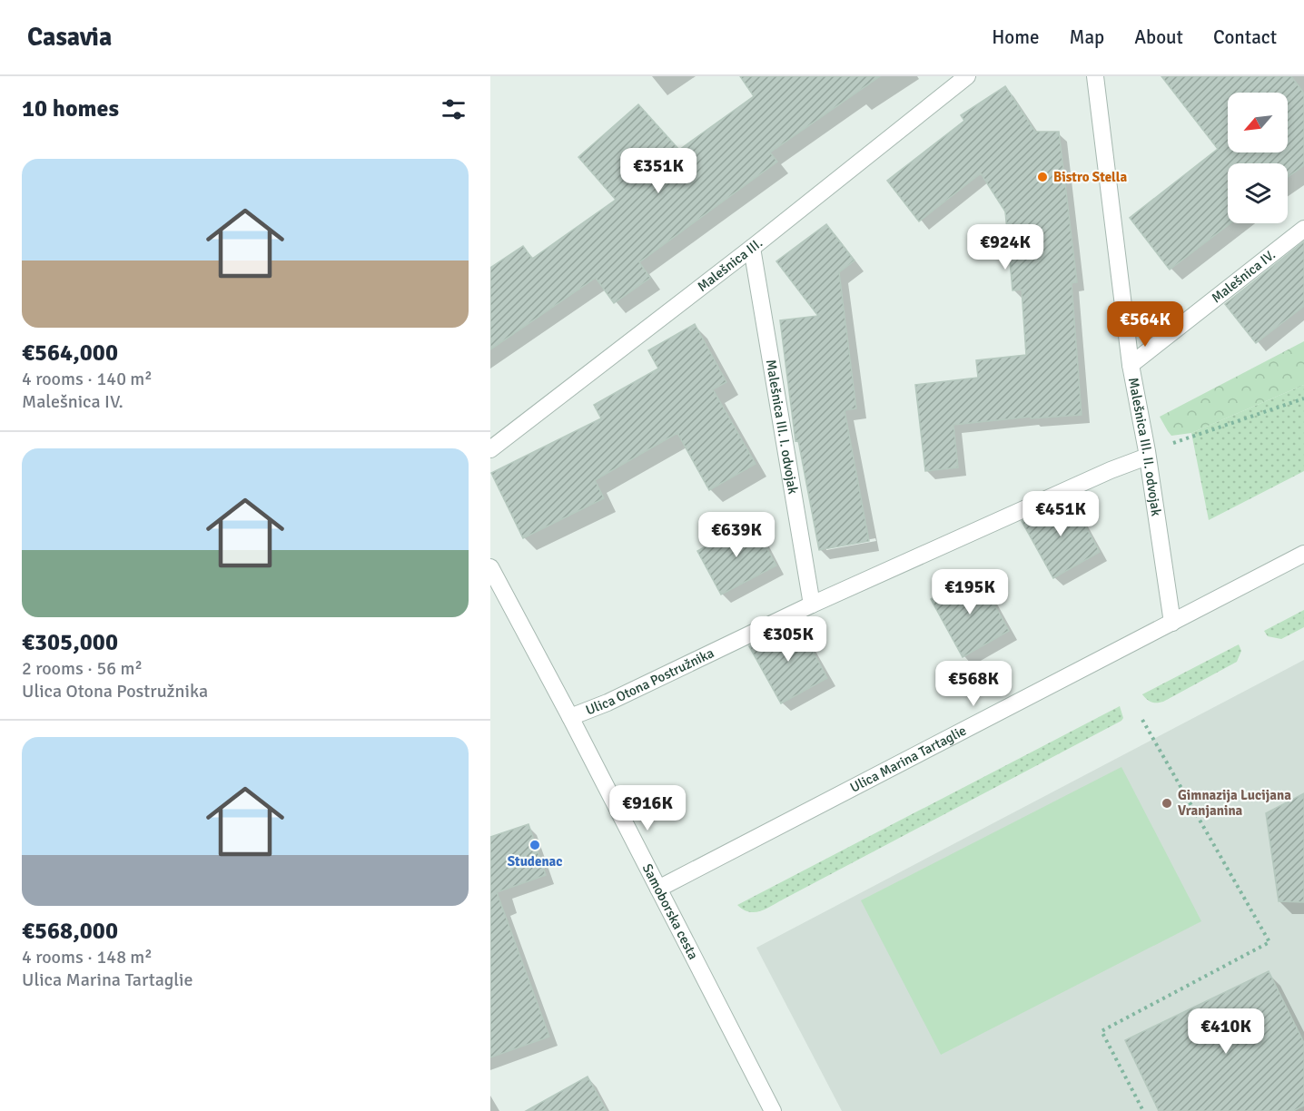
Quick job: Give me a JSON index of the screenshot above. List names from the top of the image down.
{
  "streets": {
    "street": [
      "Malešnica III.",
      "Malešnica IV.",
      "Malešnica III. I. odvojak",
      "Malešnica III. II. odvojak",
      "Ulica Otona Postružnika",
      "Ulica Marina Tartaglie",
      "Samoborska cesta"
    ]
  },
  "crossings": [
    ["Malešnica III.", "Malešnica III. I. odvojak"],
    ["Malešnica IV.", "Malešnica III. II. odvojak"],
    ["Malešnica III. I. odvojak", "Ulica Otona Postružnika"],
    ["Malešnica III. II. odvojak", "Ulica Otona Postružnika"],
    ["Malešnica III. II. odvojak", "Ulica Marina Tartaglie"],
    ["Ulica Otona Postružnika", "Samoborska cesta"],
    ["Ulica Marina Tartaglie", "Samoborska cesta"]
  ],
  "places": ["Bistro Stella", "Gimnazija Lucijana Vranjanina", "Studenac"],
  "north": "bottom left",
  "page": {
    "header": "Casavia",
    "nav": [
      "Home",
      "Map",
      "About",
      "Contact"
    ],
    "heading": "10 homes",
    "list": [
      {
        "name": "€564,000",
        "note": "4 rooms · 140 m² · Malešnica IV."
      },
      {
        "name": "€305,000",
        "note": "2 rooms · 56 m² · Ulica Otona Postružnika"
      },
      {
        "name": "€568,000",
        "note": "4 rooms · 148 m² · Ulica Marina Tartaglie"
      }
    ],
    "price": [
      "€351K",
      "€924K",
      "€564K",
      "€451K",
      "€639K",
      "€195K",
      "€305K",
      "€568K",
      "€916K",
      "€410K"
    ]
  }
}
